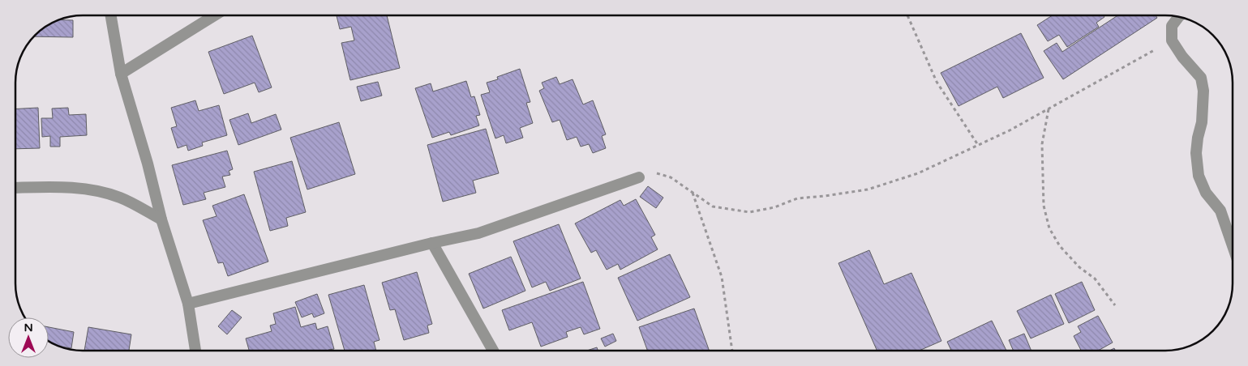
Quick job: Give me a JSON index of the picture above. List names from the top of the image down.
{
  "north": "top"
}
